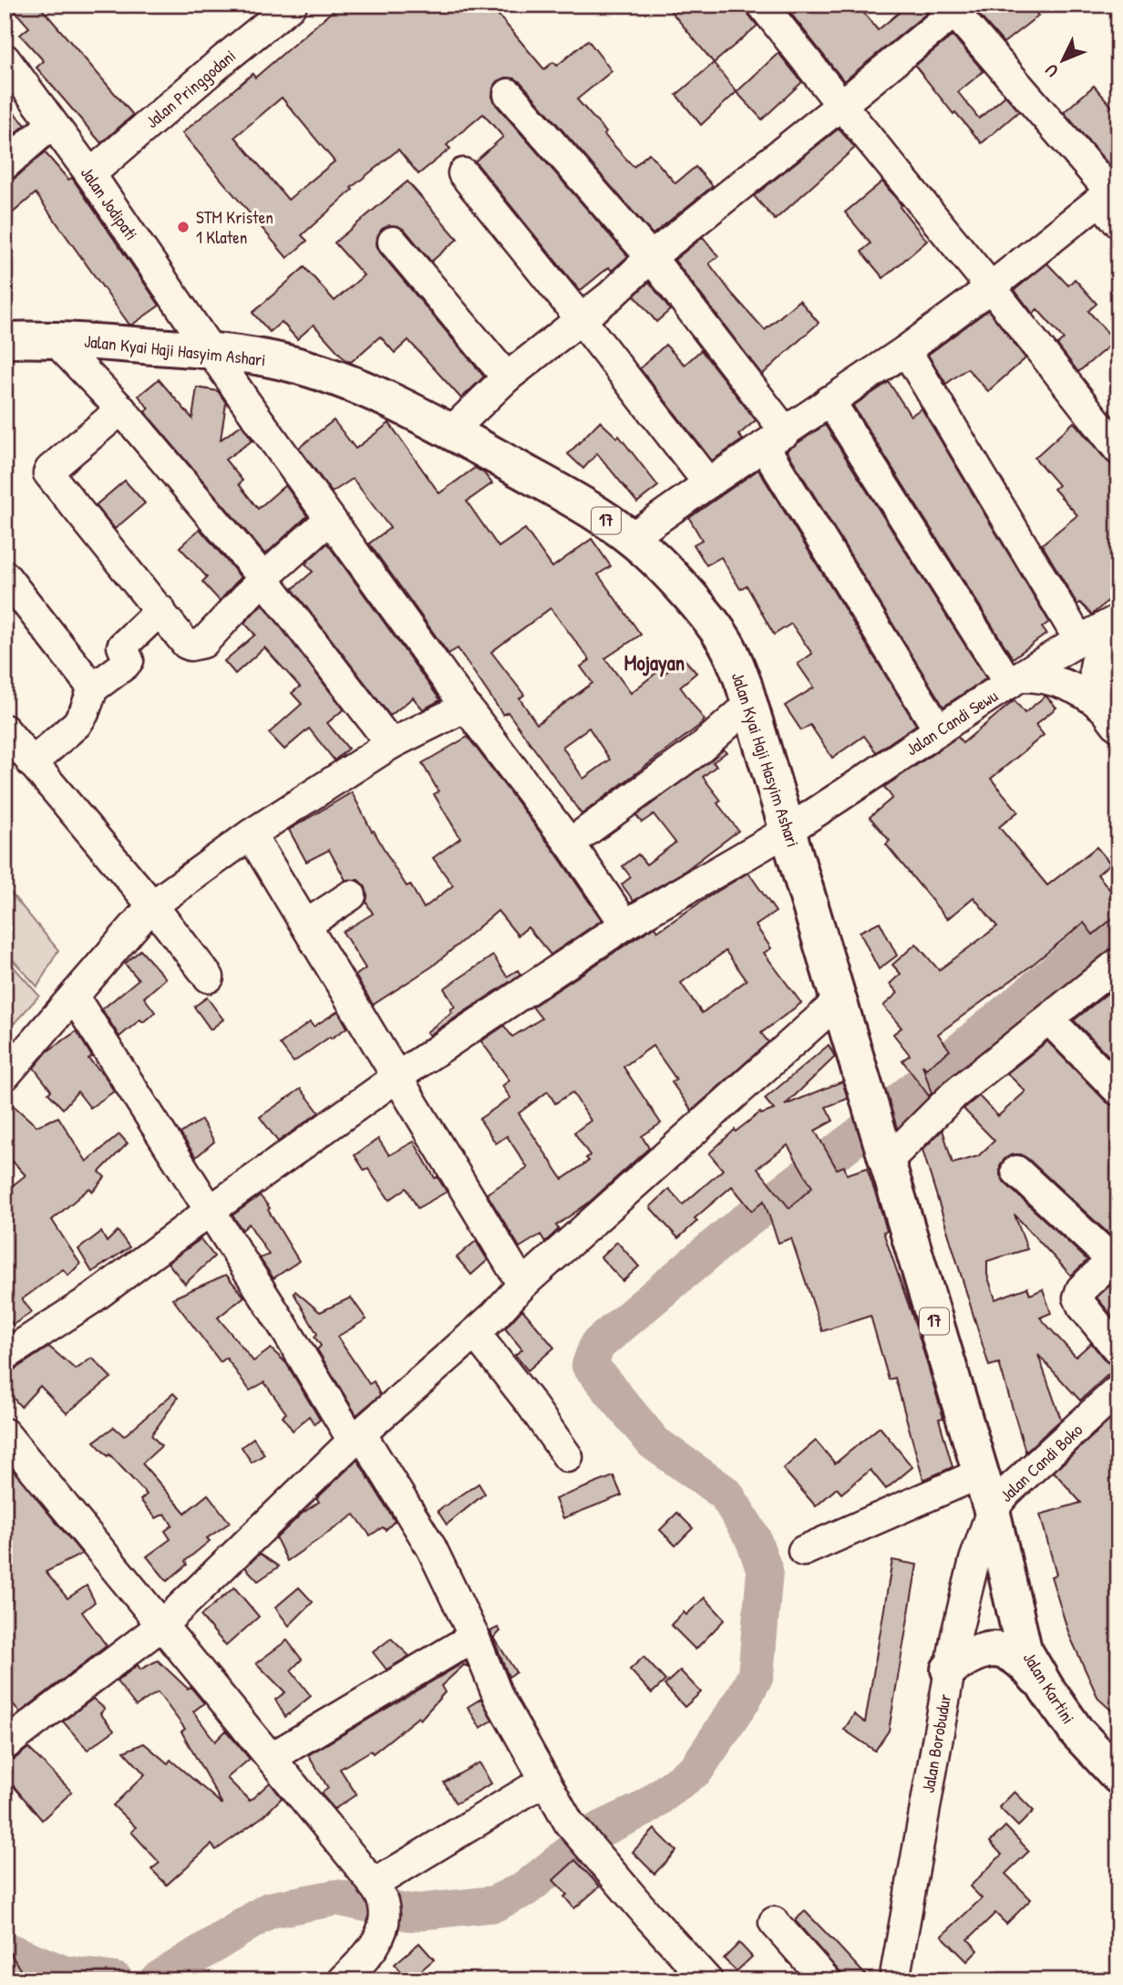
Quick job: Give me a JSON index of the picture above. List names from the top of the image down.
{
  "streets": {
    "highway": ["Jalan Kyai Haji Hasyim Ashari", "17", "Jalan Kartini"],
    "street": [
      "Jalan Pringgodani",
      "Jalan Jodipati",
      "Jalan Candi Sewu",
      "Jalan Candi Boko",
      "Jalan Borobudur"
    ]
  },
  "crossings": [
    ["Jalan Pringgodani", "Jalan Jodipati"],
    ["Jalan Jodipati", "Jalan Kyai Haji Hasyim Ashari"],
    ["Jalan Jodipati", "Jalan Candi Sewu"],
    ["Jalan Kyai Haji Hasyim Ashari", "Jalan Candi Sewu"],
    ["Jalan Kyai Haji Hasyim Ashari", "Jalan Candi Boko"],
    ["Jalan Kyai Haji Hasyim Ashari", "Jalan Kartini"],
    ["Jalan Kyai Haji Hasyim Ashari", "Jalan Borobudur"],
    ["Jalan Candi Boko", "Jalan Kartini"],
    ["Jalan Candi Boko", "Jalan Borobudur"],
    ["Jalan Kartini", "Jalan Borobudur"]
  ],
  "districts": ["Mojayan"],
  "places": ["STM Kristen 1 Klaten"],
  "north": "bottom left"
}
